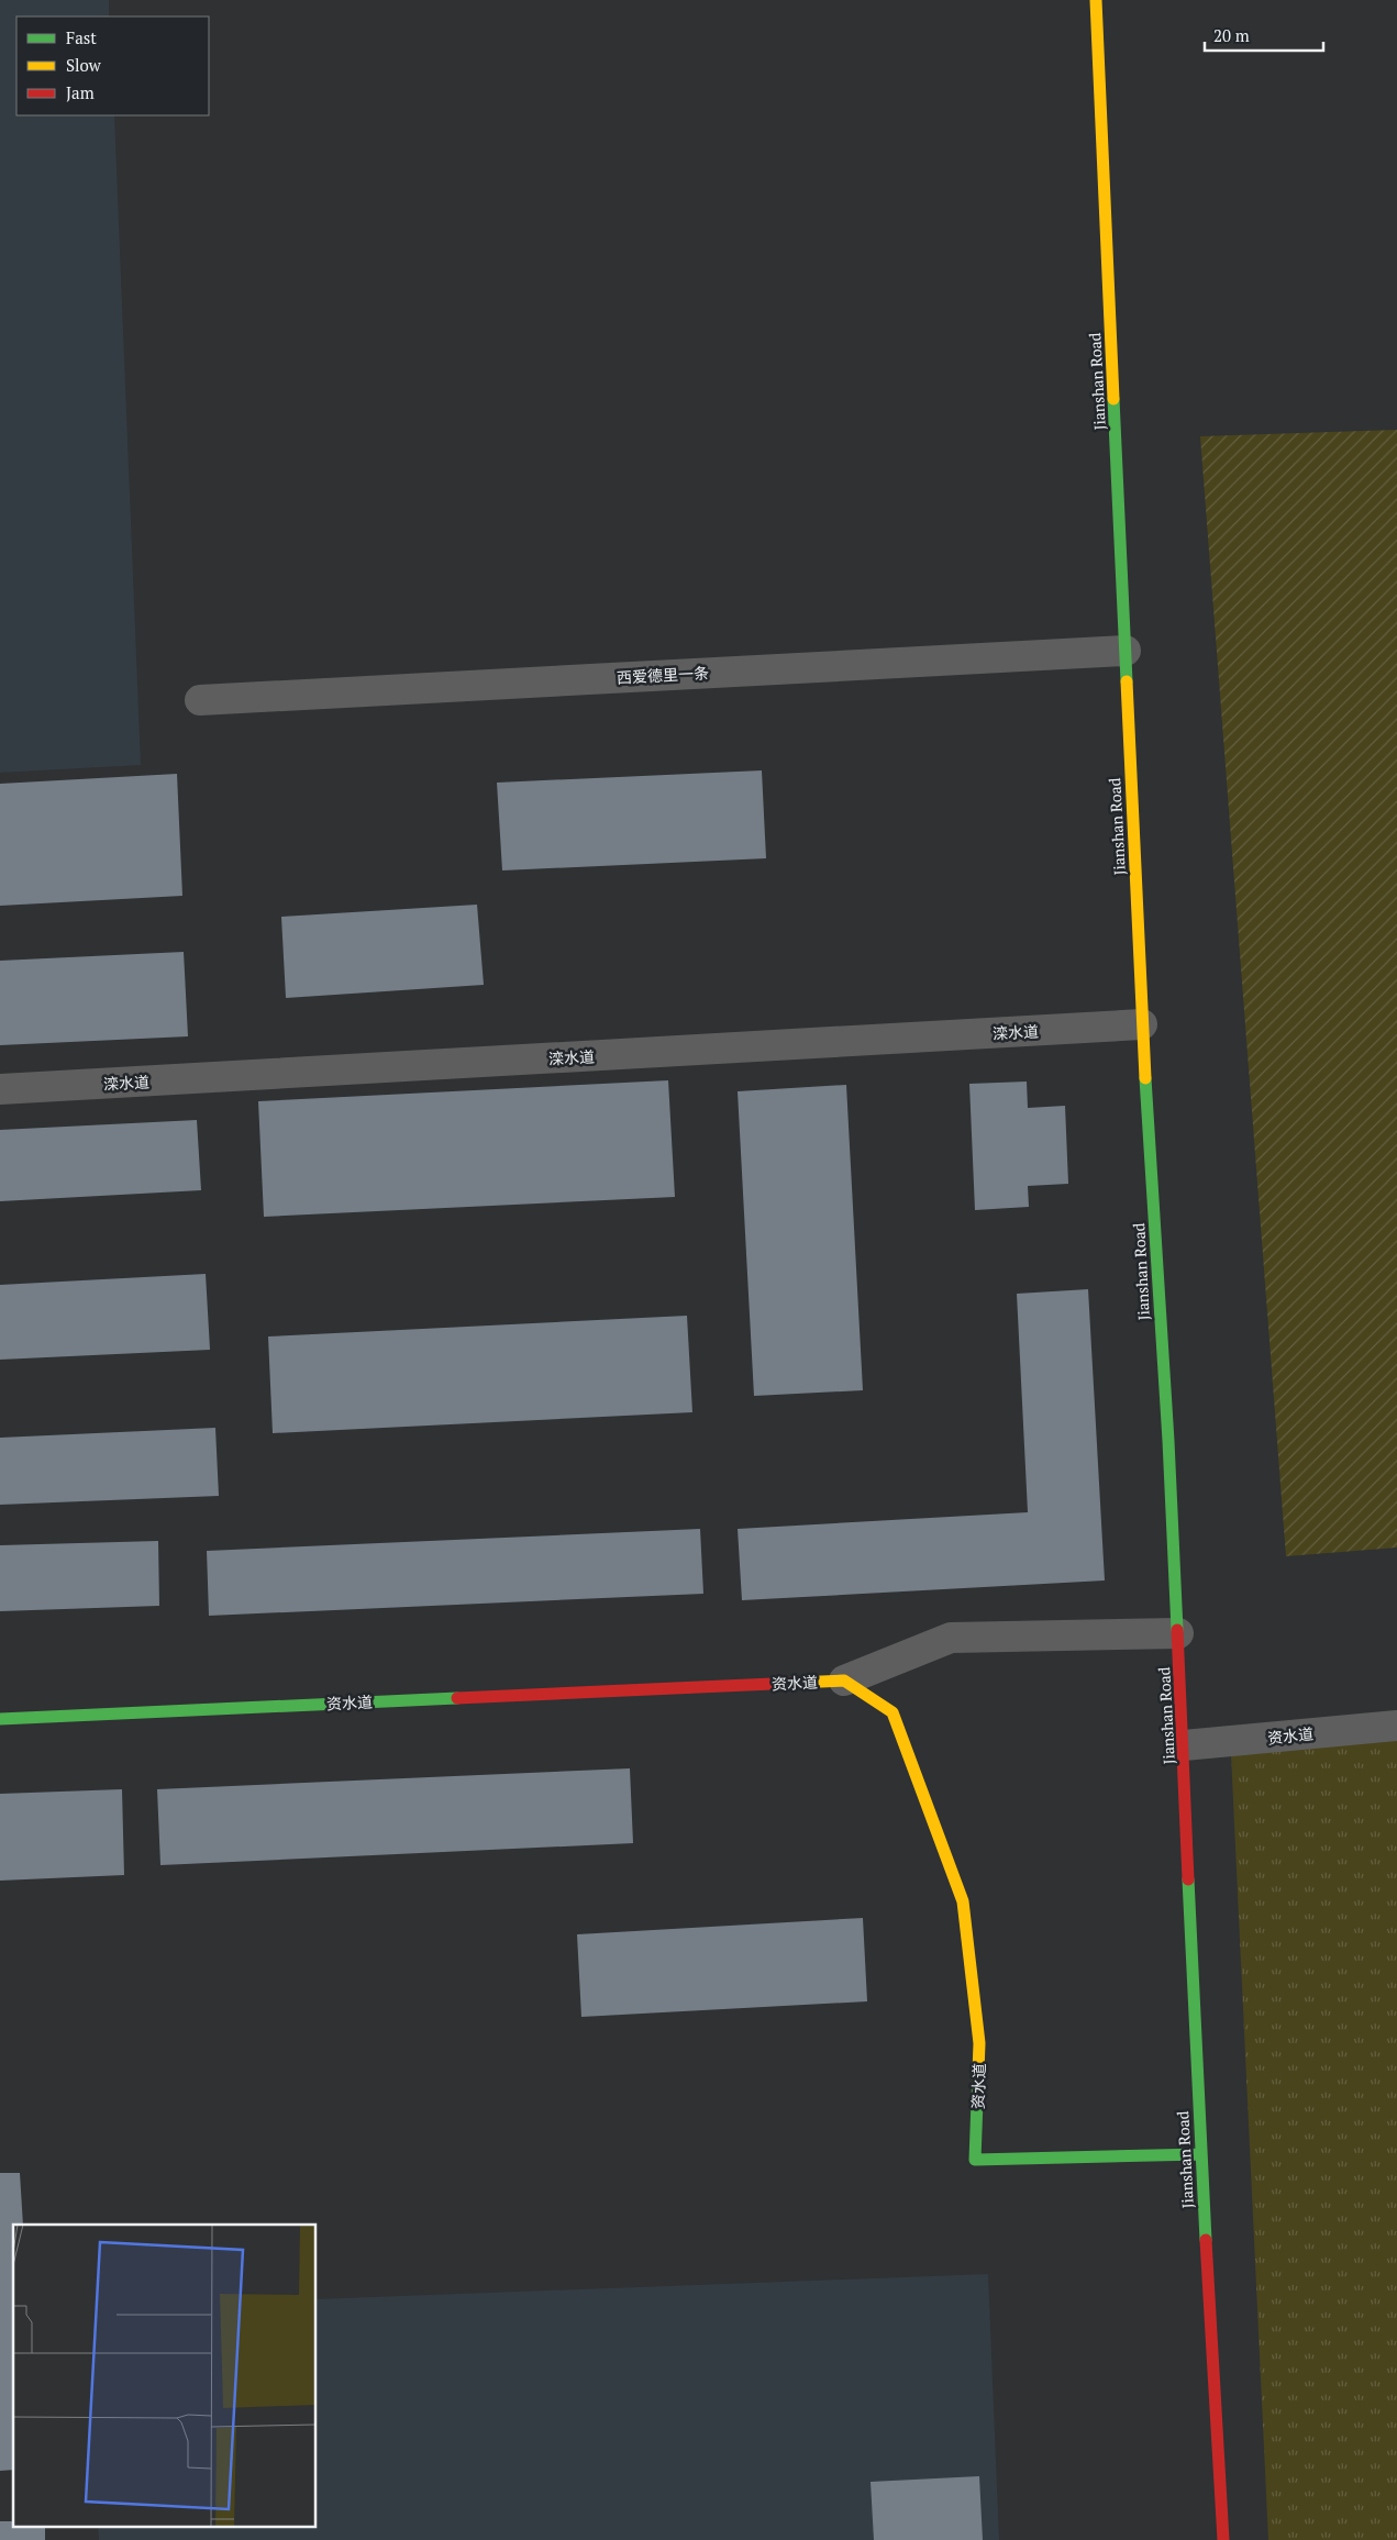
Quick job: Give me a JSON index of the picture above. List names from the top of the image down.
{
  "streets": {
    "main road": ["Jianshan Road", "资水道"],
    "street": ["西爱德里一条", "滦水道"]
  },
  "crossings": [
    ["Jianshan Road", "西爱德里一条"],
    ["Jianshan Road", "滦水道"],
    ["Jianshan Road", "资水道"]
  ],
  "legend": ["Fast", "Slow", "Jam"],
  "scale_bar": "20 m"
}
